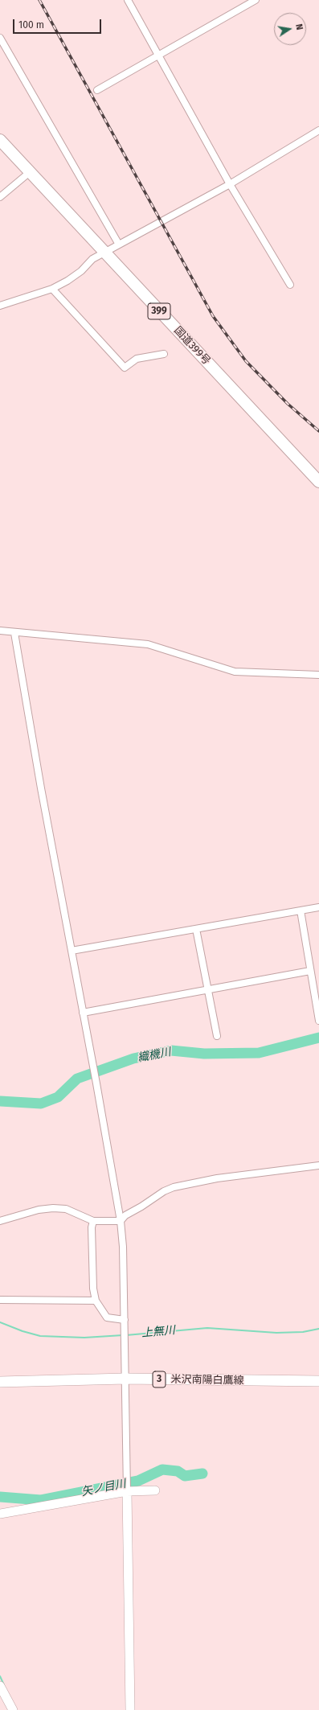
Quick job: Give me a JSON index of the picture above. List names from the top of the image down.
{
  "streets": {
    "highway": ["399", "国道399号"],
    "main road": ["3", "米沢南陽白鷹線"]
  },
  "water": ["織機川", "上無川", "矢ノ目川"],
  "scale_bar": "100 m",
  "north": "right"
}
